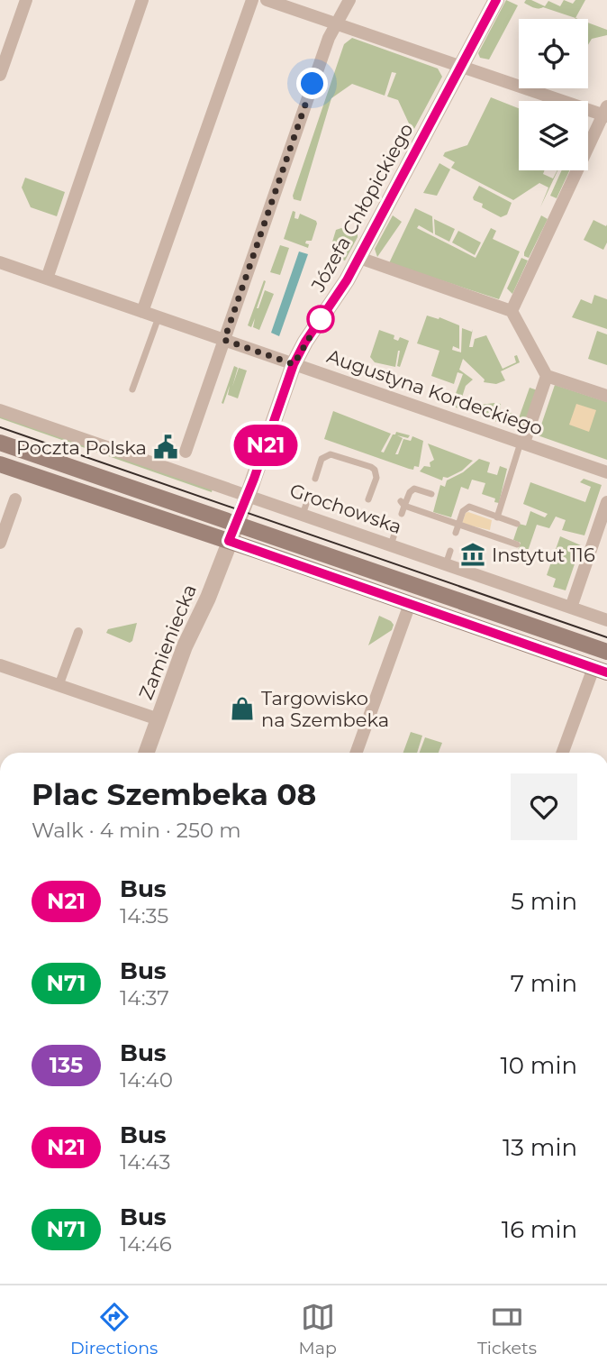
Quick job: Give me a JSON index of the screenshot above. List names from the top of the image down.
{
  "streets": {
    "street": [
      "Józefa Chłopickiego",
      "Augustyna Kordeckiego",
      "Grochowska",
      "Zamieniecka"
    ]
  },
  "crossings": [
    ["Józefa Chłopickiego", "Augustyna Kordeckiego"],
    ["Józefa Chłopickiego", "Grochowska"],
    ["Józefa Chłopickiego", "Zamieniecka"]
  ],
  "places": {
    "public building": ["Poczta Polska"],
    "museum": ["Instytut 116"],
    "shop": ["Targowisko na Szembeka"]
  },
  "lines": ["bus line N21"],
  "page": {
    "on_map": "N21",
    "heading": ["Plac Szembeka 08", "Walk · 4 min · 250 m"],
    "list": [
      {
        "mark": "N21",
        "name": "Bus",
        "note": "14:35",
        "value": "5 min"
      },
      {
        "mark": "N71",
        "name": "Bus",
        "note": "14:37",
        "value": "7 min"
      },
      {
        "mark": "135",
        "name": "Bus",
        "note": "14:40",
        "value": "10 min"
      },
      {
        "mark": "N21",
        "name": "Bus",
        "note": "14:43",
        "value": "13 min"
      },
      {
        "mark": "N71",
        "name": "Bus",
        "note": "14:46",
        "value": "16 min"
      }
    ],
    "tabs": ["Directions", "Map", "Tickets"]
  }
}
